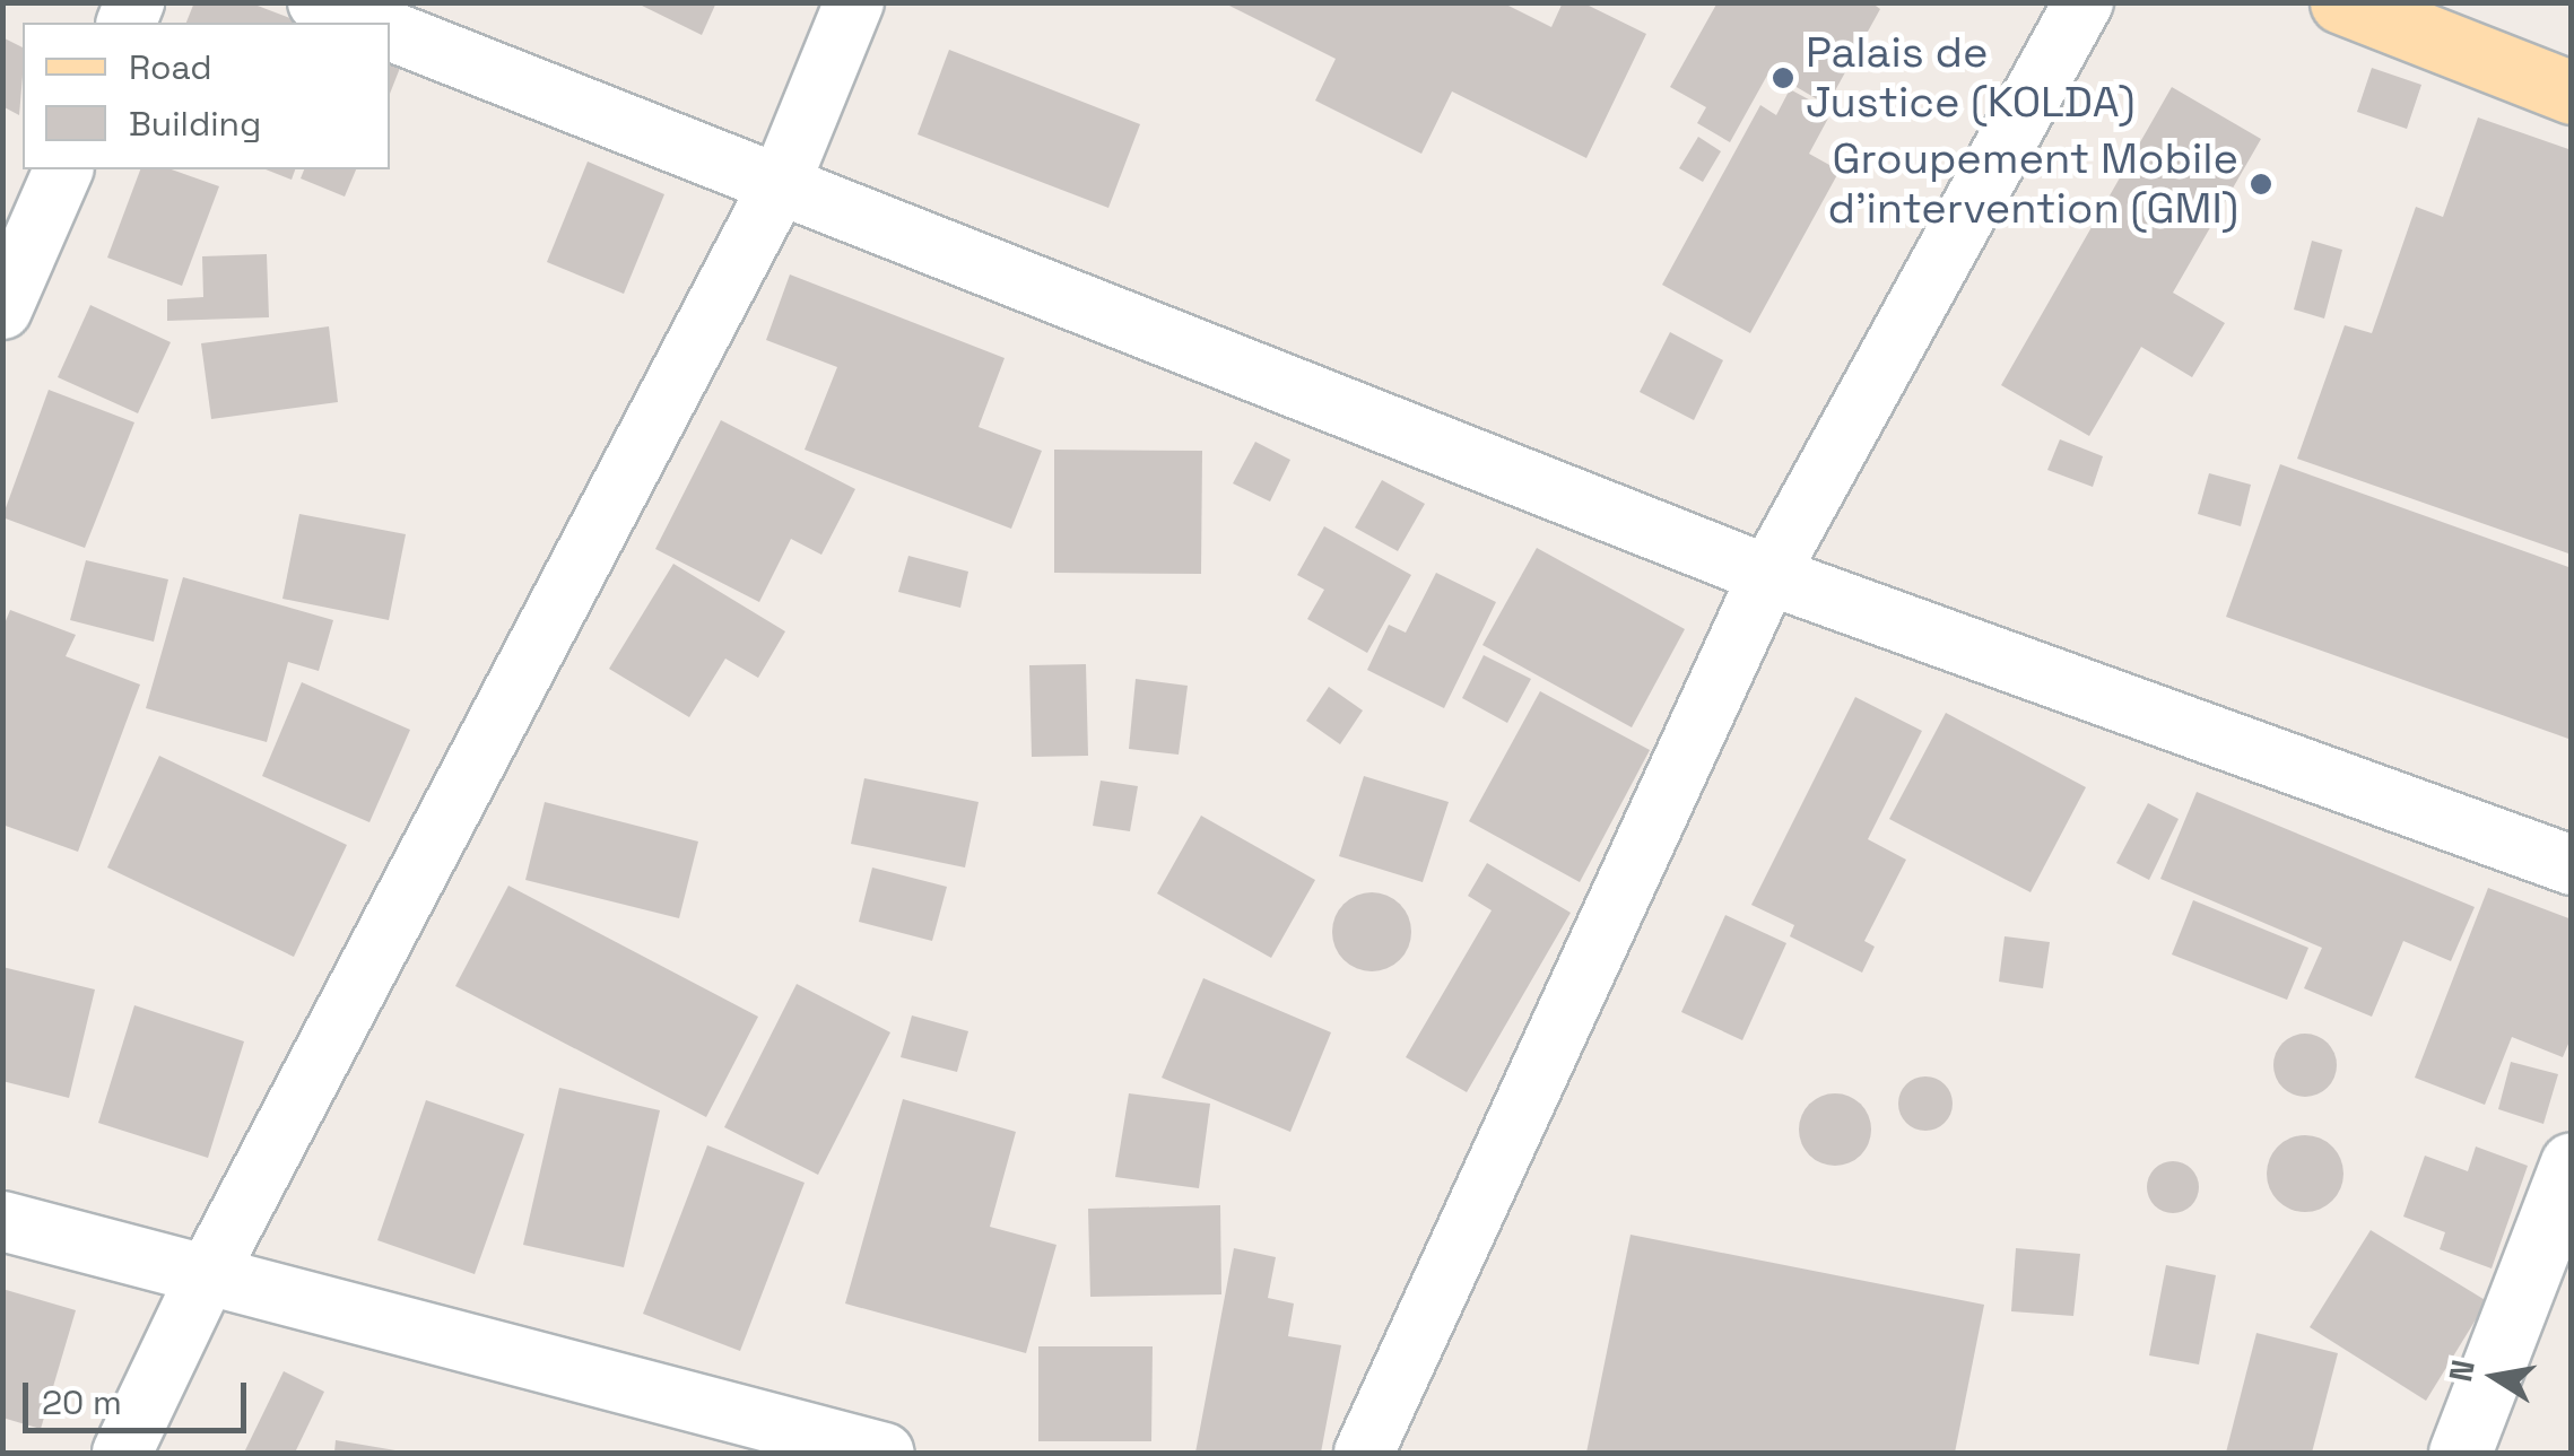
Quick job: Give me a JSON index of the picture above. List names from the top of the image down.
{
  "places": ["Palais de Justice (KOLDA)", "Groupement Mobile d'intervention (GMI)"],
  "legend": ["Road", "Building"],
  "scale_bar": "20 m",
  "north": "left"
}
